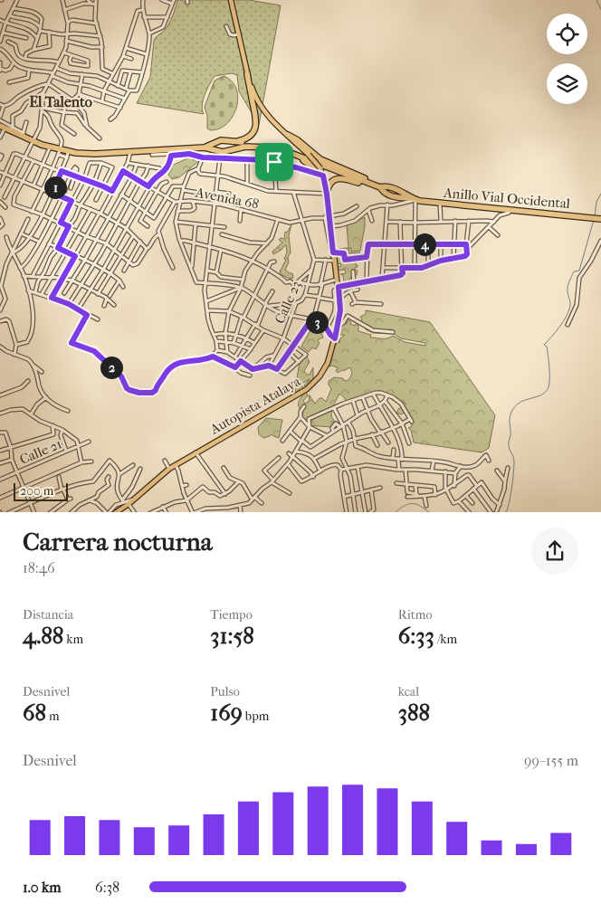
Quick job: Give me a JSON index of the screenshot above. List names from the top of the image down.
{
  "streets": {
    "highway": ["Anillo Vial Occidental"],
    "main road": ["Autopista Atalaya"],
    "street": ["Avenida 68", "Calle 23", "Calle 21"]
  },
  "crossings": [
    ["Avenida 68", "Calle 23"],
    ["Avenida 68", "Autopista Atalaya"]
  ],
  "districts": ["El Talento"],
  "scale_bar": "200 m",
  "page": {
    "pins": [
      "1",
      "4",
      "3",
      "2"
    ],
    "scale": "200 m",
    "heading": ["Carrera nocturna", "18:46"],
    "stats": [
      ["Distancia", "4.88 km"],
      ["Tiempo", "31:58"],
      ["Ritmo", "6:33 /km"],
      ["Desnivel", "68 m"],
      ["Pulso", "169 bpm"],
      ["kcal", "388"]
    ],
    "chart": ["Desnivel", "99–155 m"],
    "list": [
      {
        "name": "1.0 km",
        "note": "6:38"
      }
    ]
  }
}
